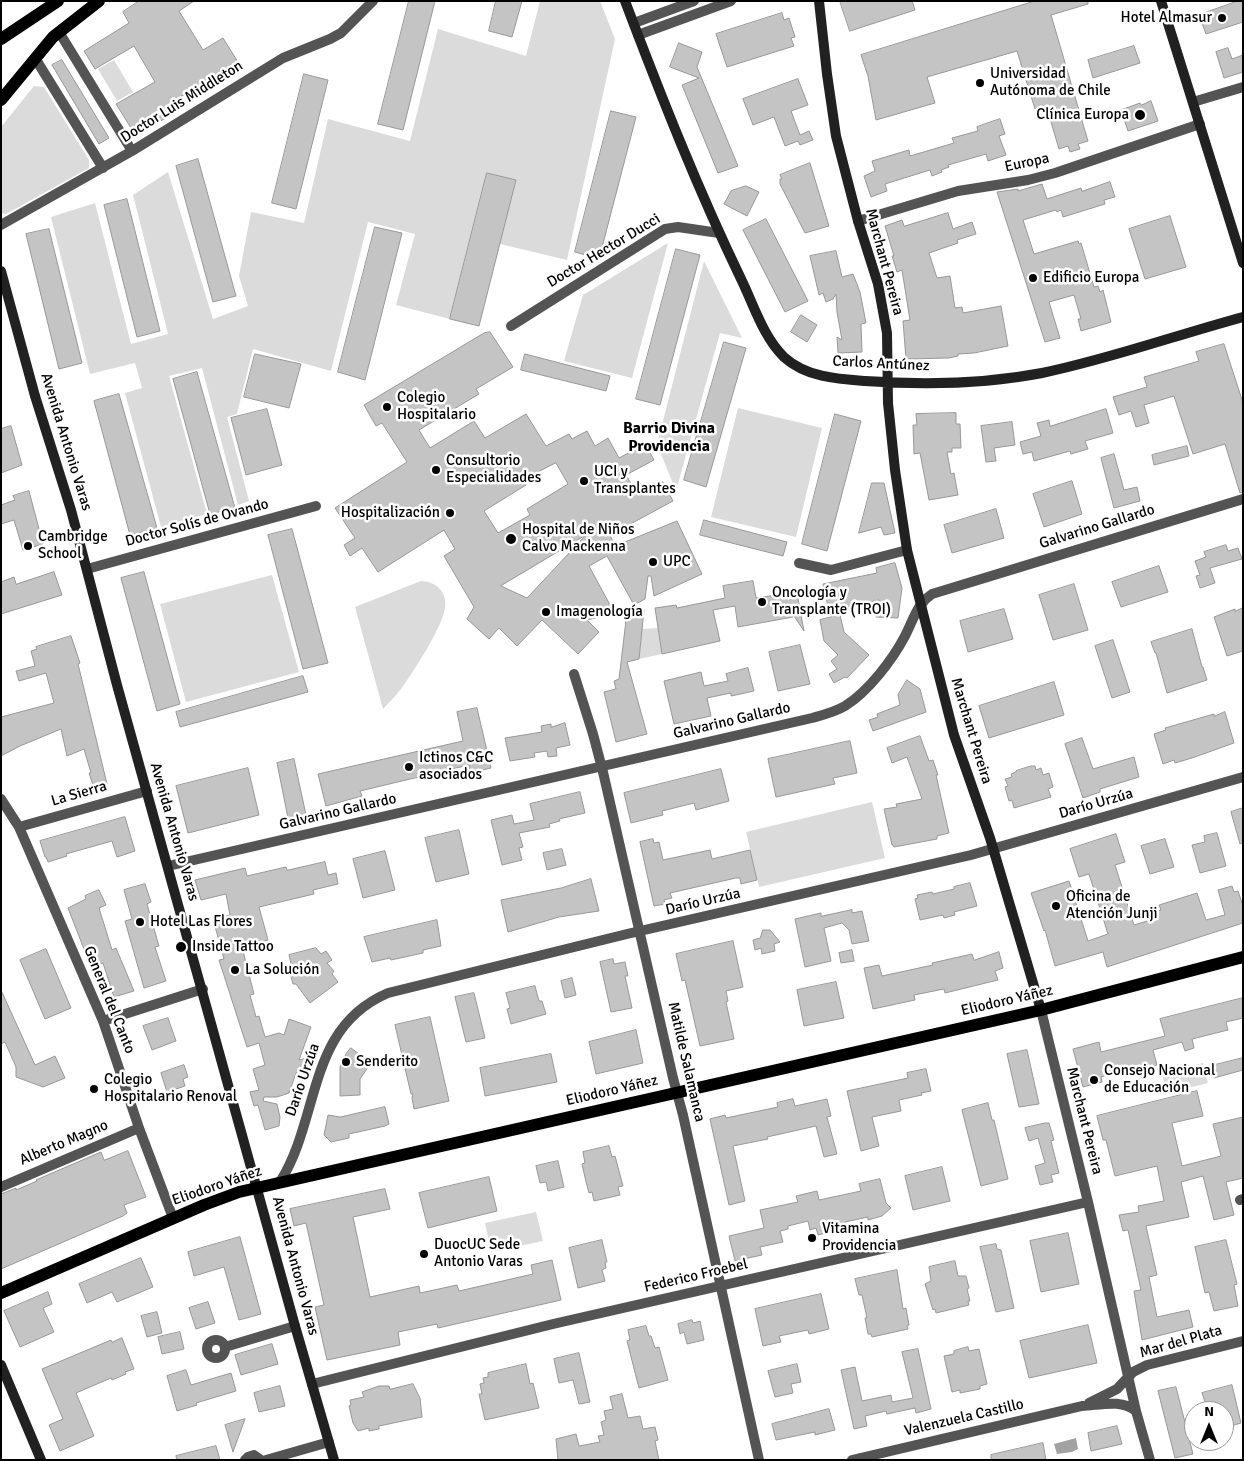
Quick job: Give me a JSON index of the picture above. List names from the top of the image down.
{
  "streets": {
    "main road": ["Eliodoro Yáñez"],
    "street": [
      "Doctor Luis Middleton",
      "Europa",
      "Doctor Hector Ducci",
      "Marchant Pereira",
      "Carlos Antúnez",
      "Avenida Antonio Varas",
      "Doctor Solís de Ovando",
      "Galvarino Gallardo",
      "La Sierra",
      "Darío Urzúa",
      "General del Canto",
      "Matilde Salamanca",
      "Alberto Magno",
      "Federico Froebel",
      "Mar del Plata",
      "Valenzuela Castillo"
    ]
  },
  "crossings": [
    ["Europa", "Marchant Pereira"],
    ["Doctor Hector Ducci", "Carlos Antúnez"],
    ["Marchant Pereira", "Carlos Antúnez"],
    ["Marchant Pereira", "Galvarino Gallardo"],
    ["Marchant Pereira", "Darío Urzúa"],
    ["Marchant Pereira", "Eliodoro Yáñez"],
    ["Marchant Pereira", "Federico Froebel"],
    ["Marchant Pereira", "Mar del Plata"],
    ["Marchant Pereira", "Valenzuela Castillo"],
    ["Avenida Antonio Varas", "Doctor Solís de Ovando"],
    ["Avenida Antonio Varas", "Galvarino Gallardo"],
    ["Avenida Antonio Varas", "La Sierra"],
    ["Avenida Antonio Varas", "Eliodoro Yáñez"],
    ["Avenida Antonio Varas", "Federico Froebel"],
    ["Galvarino Gallardo", "Matilde Salamanca"],
    ["La Sierra", "General del Canto"],
    ["Darío Urzúa", "Eliodoro Yáñez"],
    ["Darío Urzúa", "Matilde Salamanca"],
    ["General del Canto", "Eliodoro Yáñez"],
    ["General del Canto", "Alberto Magno"],
    ["Eliodoro Yáñez", "Matilde Salamanca"],
    ["Matilde Salamanca", "Federico Froebel"],
    ["Mar del Plata", "Valenzuela Castillo"]
  ],
  "districts": ["Barrio Divina Providencia"],
  "places": [
    "Hotel Almasur",
    "Universidad Autónoma de Chile",
    "Clínica Europa",
    "Edificio Europa",
    "Colegio Hospitalario",
    "Consultorio Especialidades",
    "UCI y Transplantes",
    "Hospitalización",
    "Hospital de Niños Calvo Mackenna",
    "Cambridge School",
    "UPC",
    "Oncología y Transplante (TROI)",
    "Imagenología",
    "Ictinos C&C asociados",
    "Oficina de Atención Junji",
    "Hotel Las Flores",
    "Inside Tattoo",
    "La Solución",
    "Senderito",
    "Consejo Nacional de Educación",
    "Colegio Hospitalario Renoval",
    "Vitamina Providencia",
    "DuocUC Sede Antonio Varas"
  ],
  "north": "top"
}
